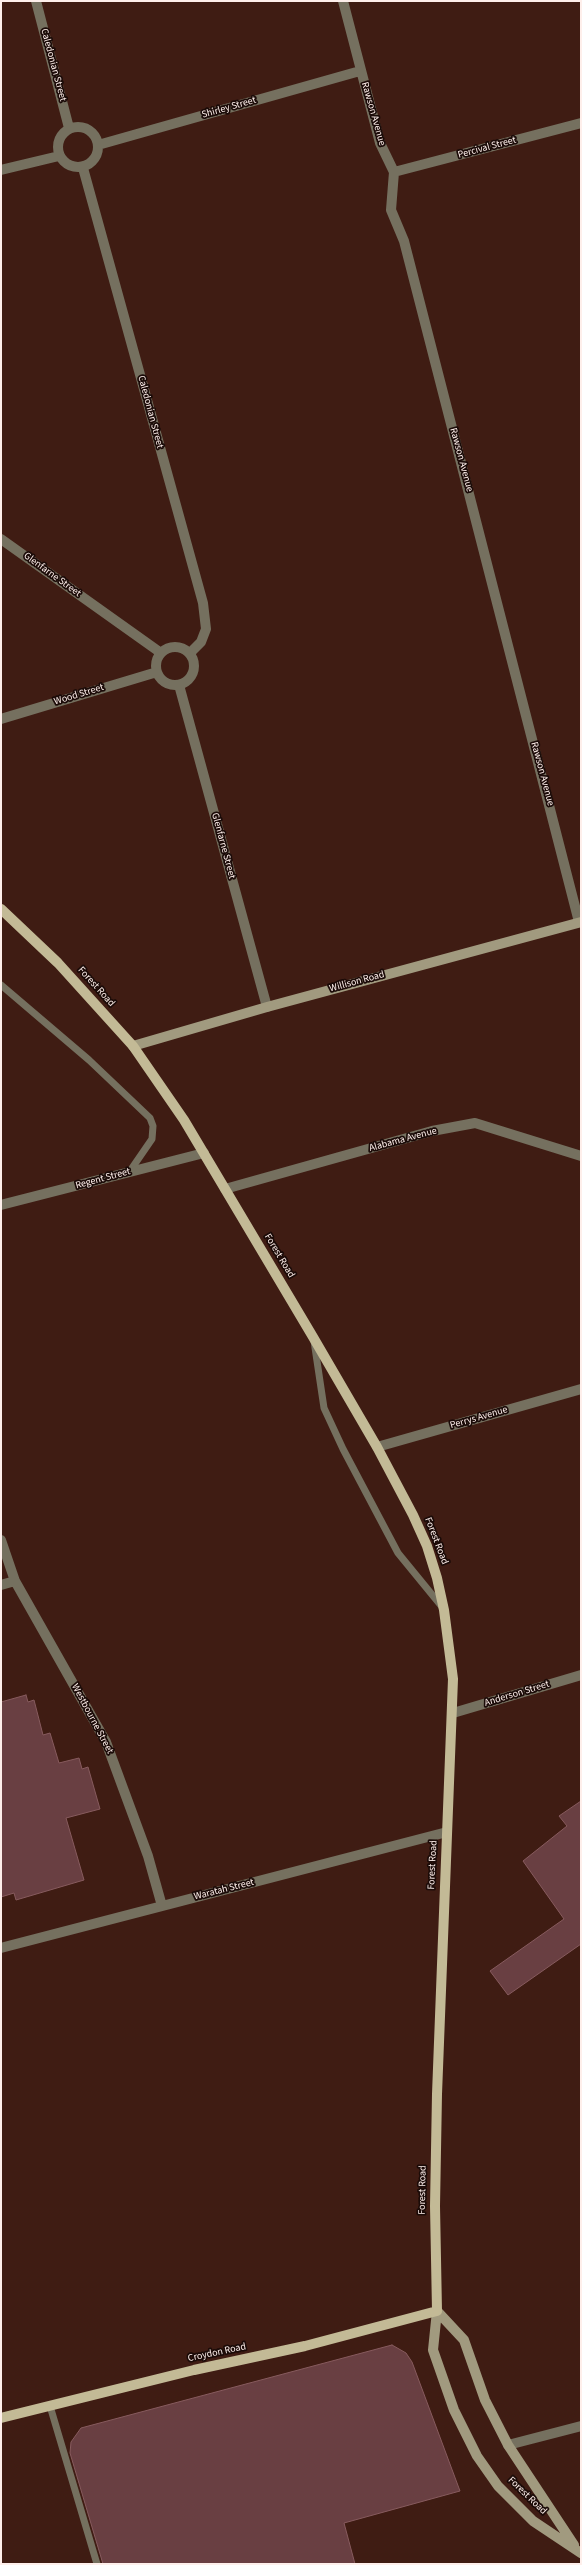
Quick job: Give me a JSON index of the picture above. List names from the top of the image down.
{
  "streets": {
    "main road": ["Willison Road", "Forest Road", "Croydon Road"],
    "street": [
      "Caledonian Street",
      "Shirley Street",
      "Rawson Avenue",
      "Percival Street",
      "Glenfarne Street",
      "Wood Street",
      "Alabama Avenue",
      "Regent Street",
      "Perrys Avenue",
      "Anderson Street",
      "Westbourne Street",
      "Waratah Street"
    ]
  },
  "crossings": [
    ["Caledonian Street", "Shirley Street"],
    ["Caledonian Street", "Glenfarne Street"],
    ["Caledonian Street", "Wood Street"],
    ["Shirley Street", "Rawson Avenue"],
    ["Rawson Avenue", "Percival Street"],
    ["Rawson Avenue", "Willison Road"],
    ["Glenfarne Street", "Wood Street"],
    ["Glenfarne Street", "Willison Road"],
    ["Willison Road", "Forest Road"],
    ["Forest Road", "Alabama Avenue"],
    ["Forest Road", "Regent Street"],
    ["Forest Road", "Perrys Avenue"],
    ["Forest Road", "Anderson Street"],
    ["Forest Road", "Waratah Street"],
    ["Forest Road", "Croydon Road"],
    ["Westbourne Street", "Waratah Street"]
  ]
}
